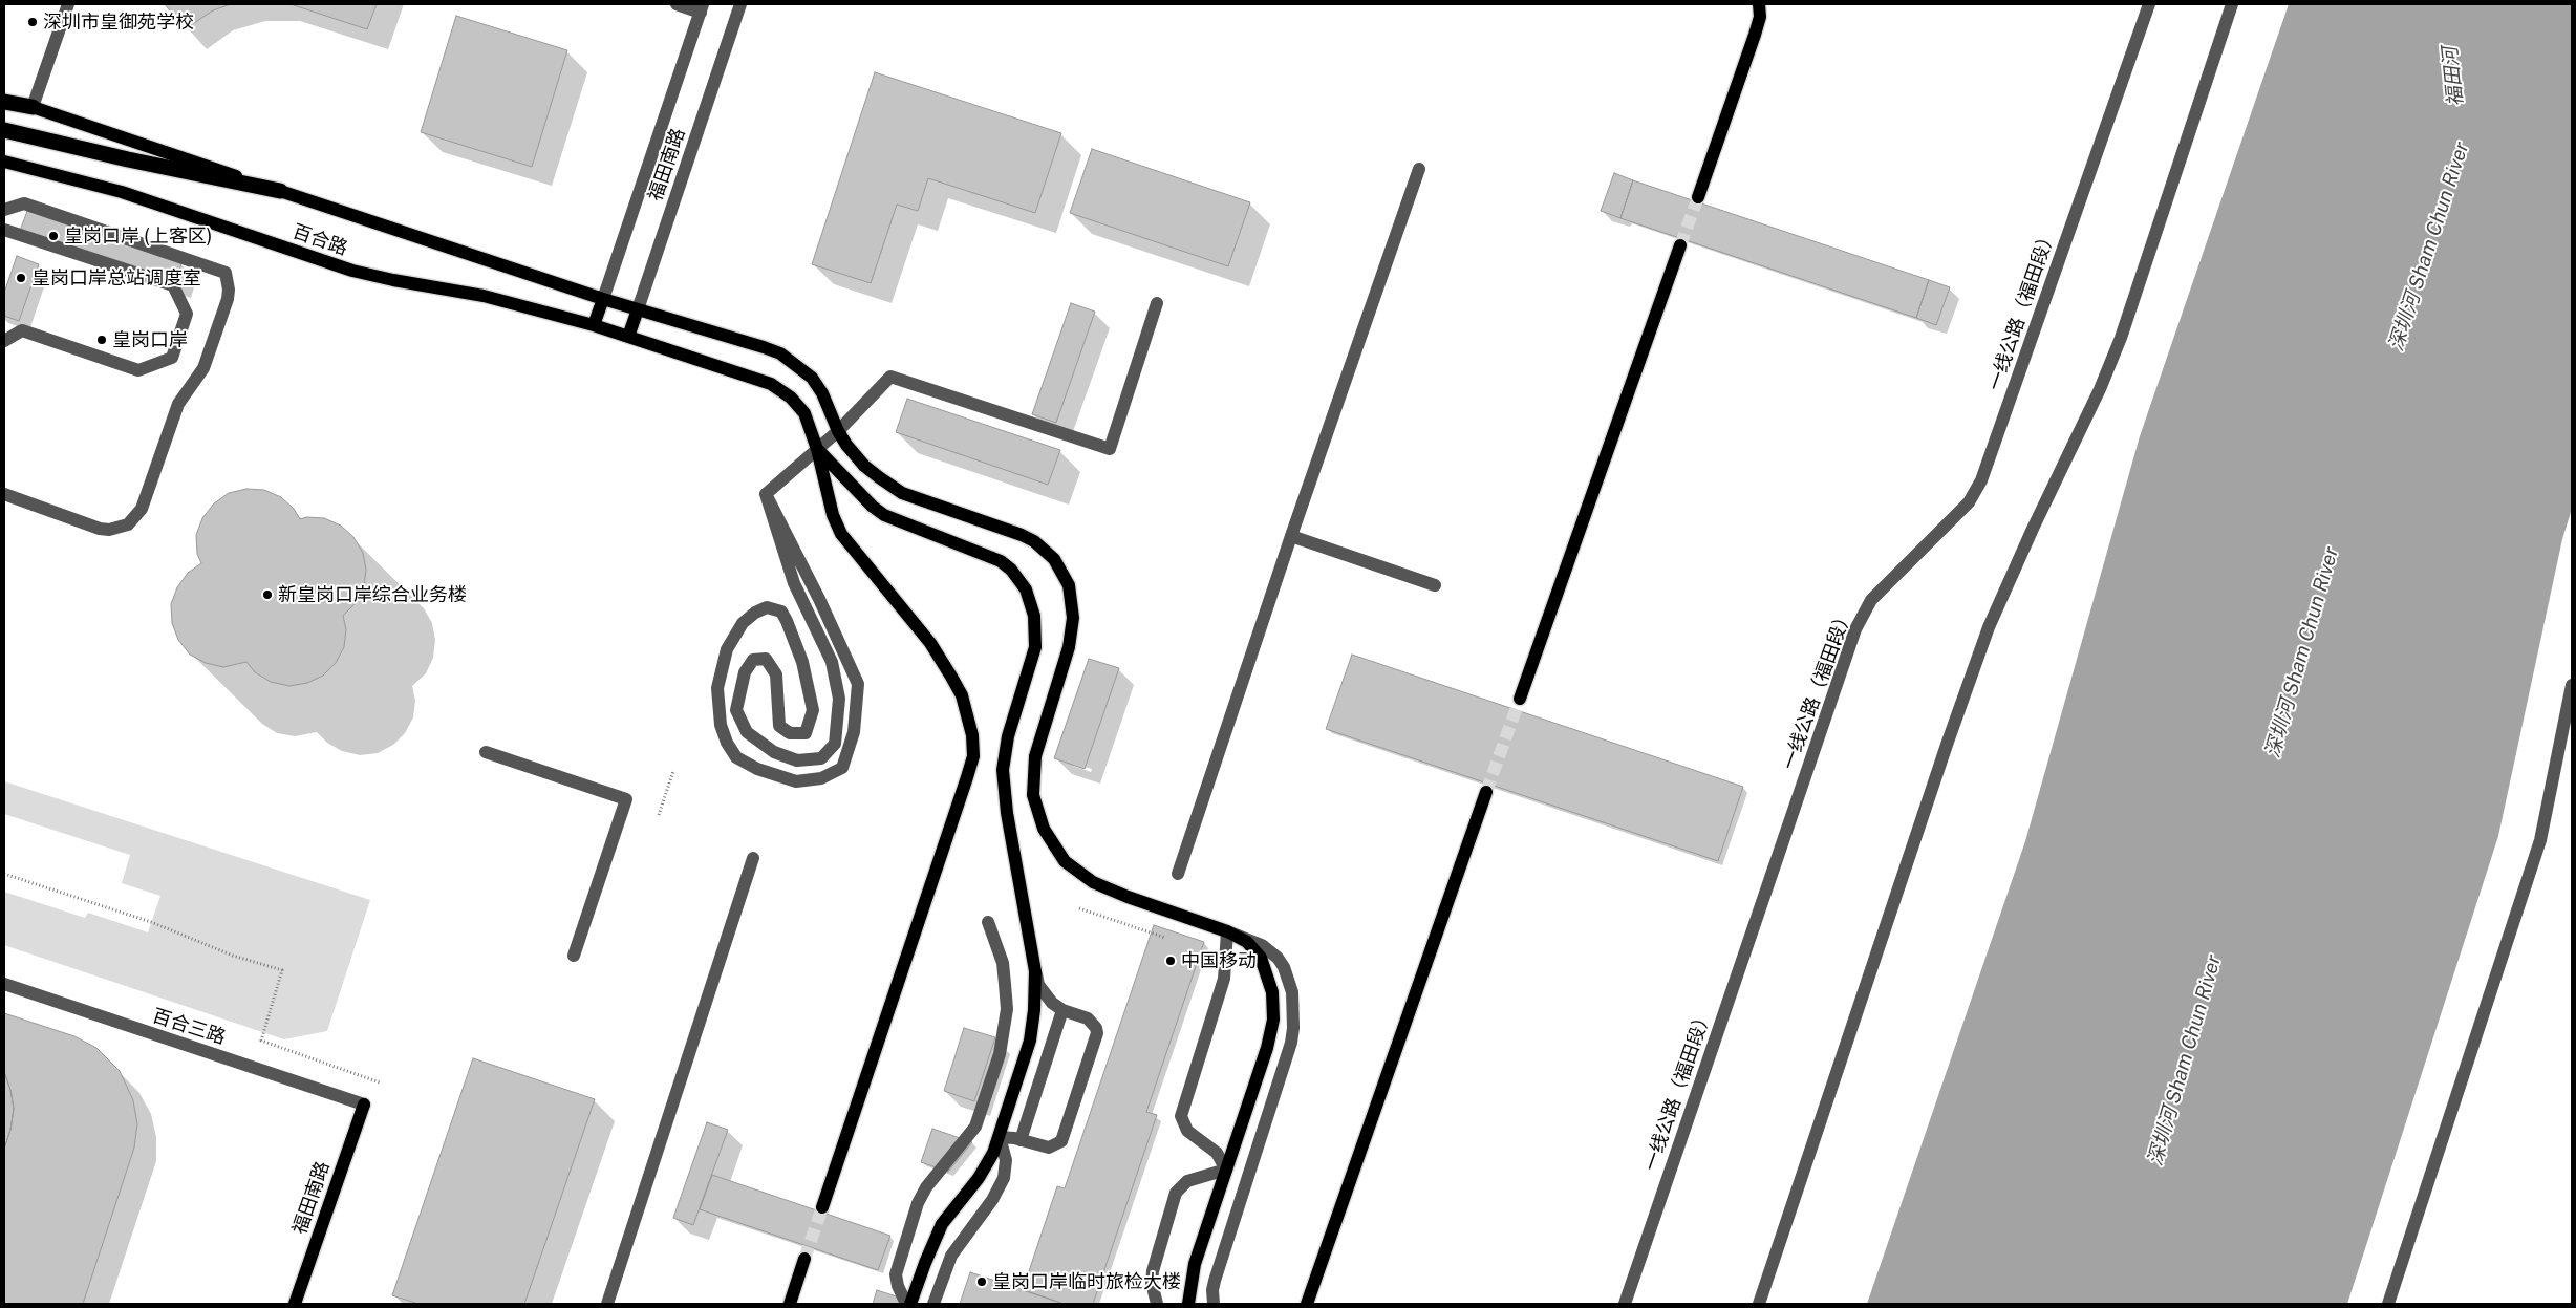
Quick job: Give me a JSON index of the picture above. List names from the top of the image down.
{
  "streets": {
    "main road": ["福田南路", "百合路"],
    "street": ["一线公路（福田段）", "百合三路"]
  },
  "crossings": [
    ["福田南路", "百合路"],
    ["福田南路", "百合三路"]
  ],
  "water": ["福田河", "深圳河 Sham Chun River"],
  "places": [
    "深圳市皇御苑学校",
    "皇岗口岸 (上客区)",
    "皇岗口岸总站调度室",
    "皇岗口岸",
    "新皇岗口岸综合业务楼",
    "中国移动",
    "皇岗口岸临时旅检大楼"
  ]
}
